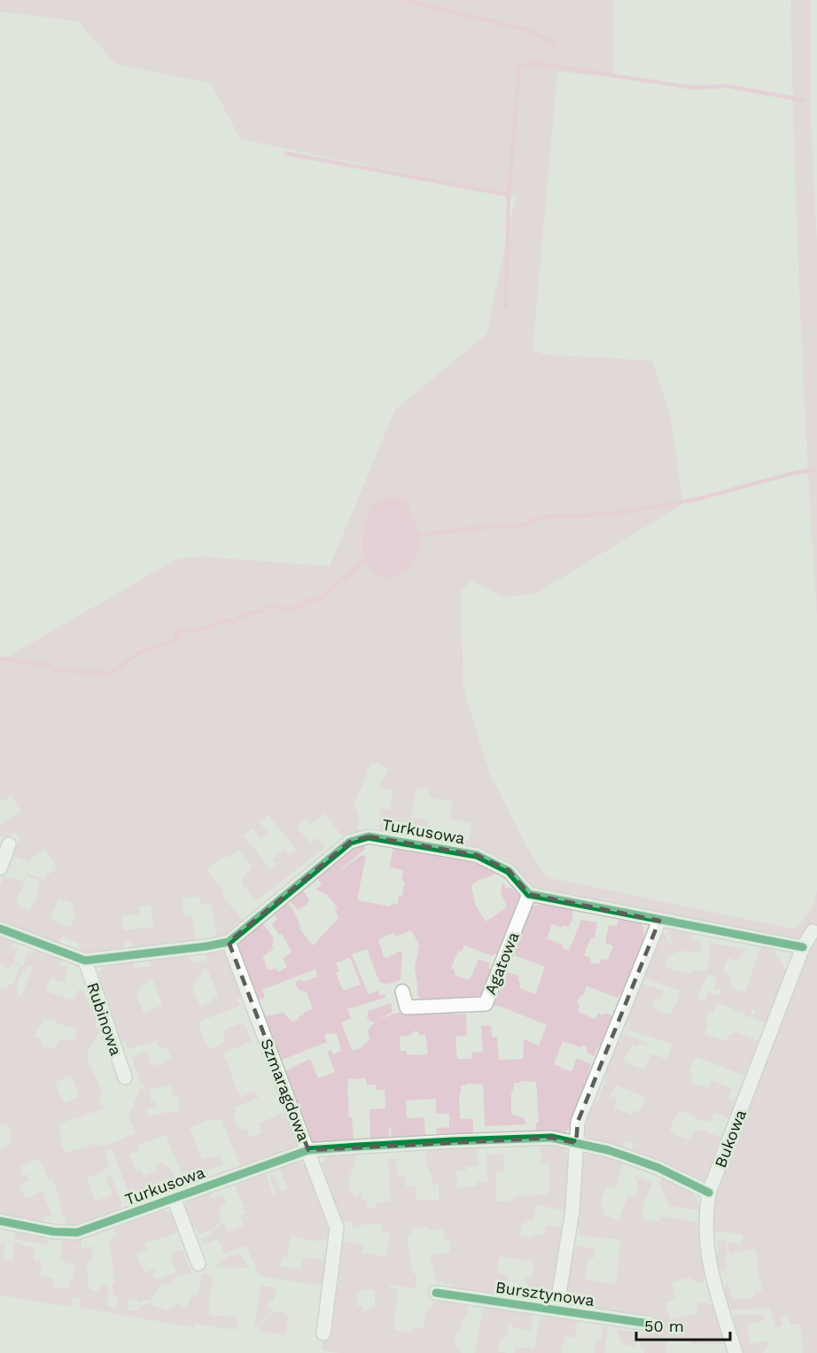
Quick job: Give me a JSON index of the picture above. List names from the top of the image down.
{
  "streets": {
    "street": [
      "Turkusowa",
      "Agatowa",
      "Rubinowa",
      "Szmaragdowa",
      "Bukowa",
      "Bursztynowa"
    ]
  },
  "crossings": [
    ["Turkusowa", "Agatowa"],
    ["Turkusowa", "Rubinowa"],
    ["Turkusowa", "Szmaragdowa"],
    ["Turkusowa", "Bukowa"],
    ["Turkusowa", "Bursztynowa"]
  ],
  "scale_bar": "50 m"
}
